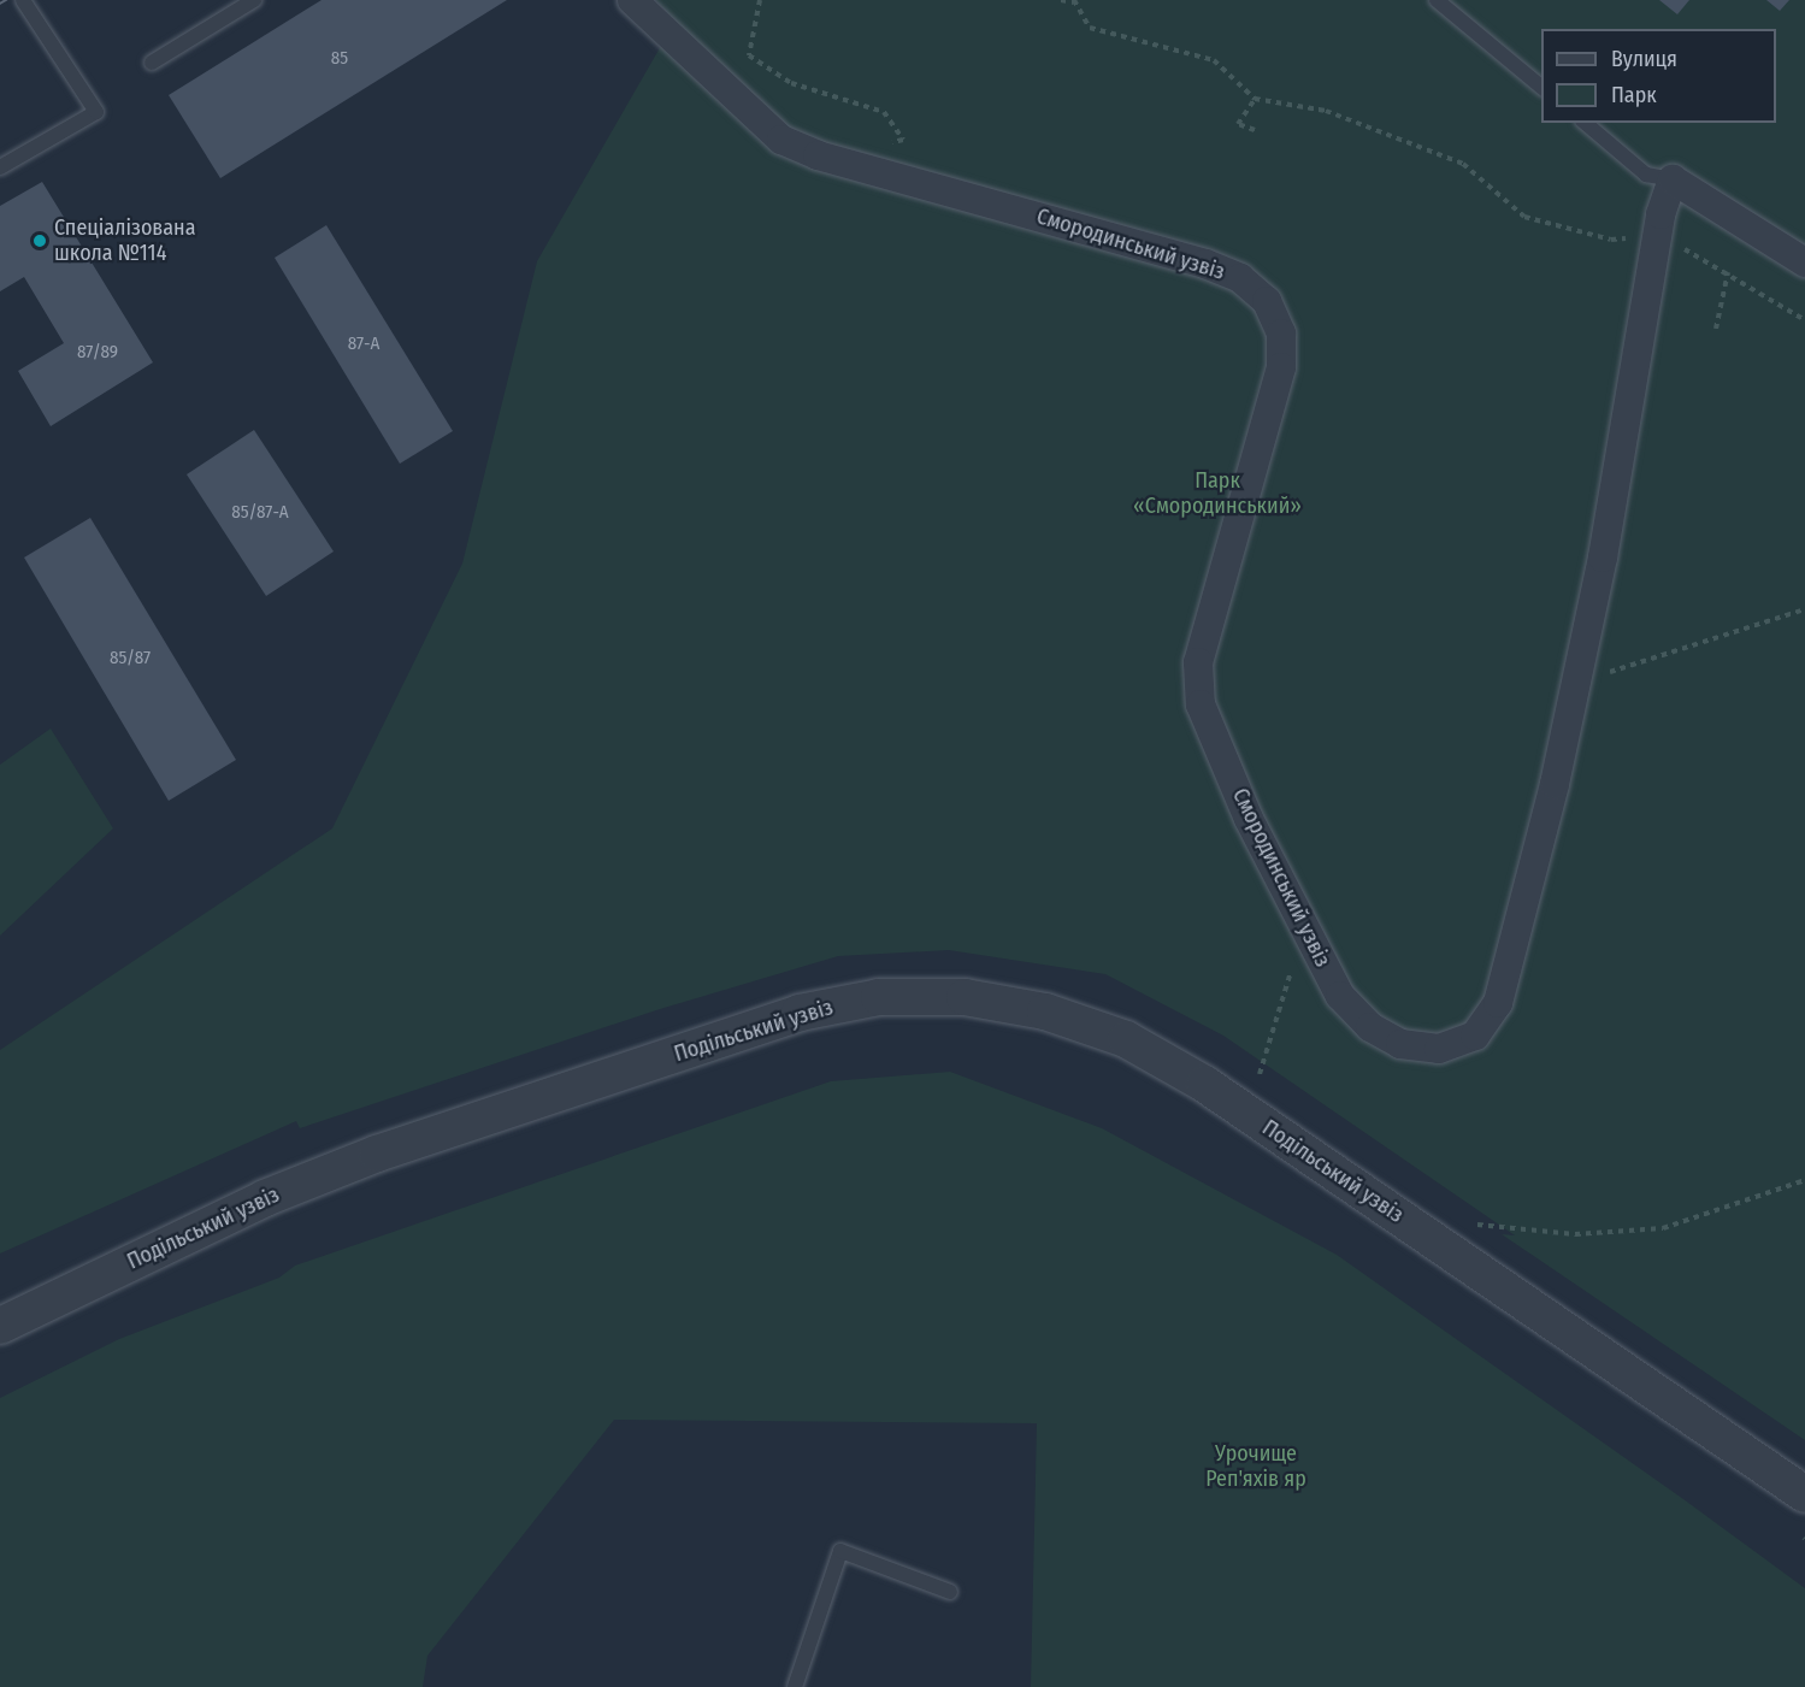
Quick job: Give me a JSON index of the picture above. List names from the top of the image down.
{
  "streets": {
    "street": ["Смородинський узвіз", "Подільський узвіз"]
  },
  "parks": ["Парк «Смородинський»", "Урочище Реп'яхів яр"],
  "places": ["Спеціалізована школа №114"],
  "house_numbers": [
    "85",
    "87-А",
    "87/89",
    "85/87-А",
    "85/87"
  ],
  "legend": ["Вулиця", "Парк"]
}
